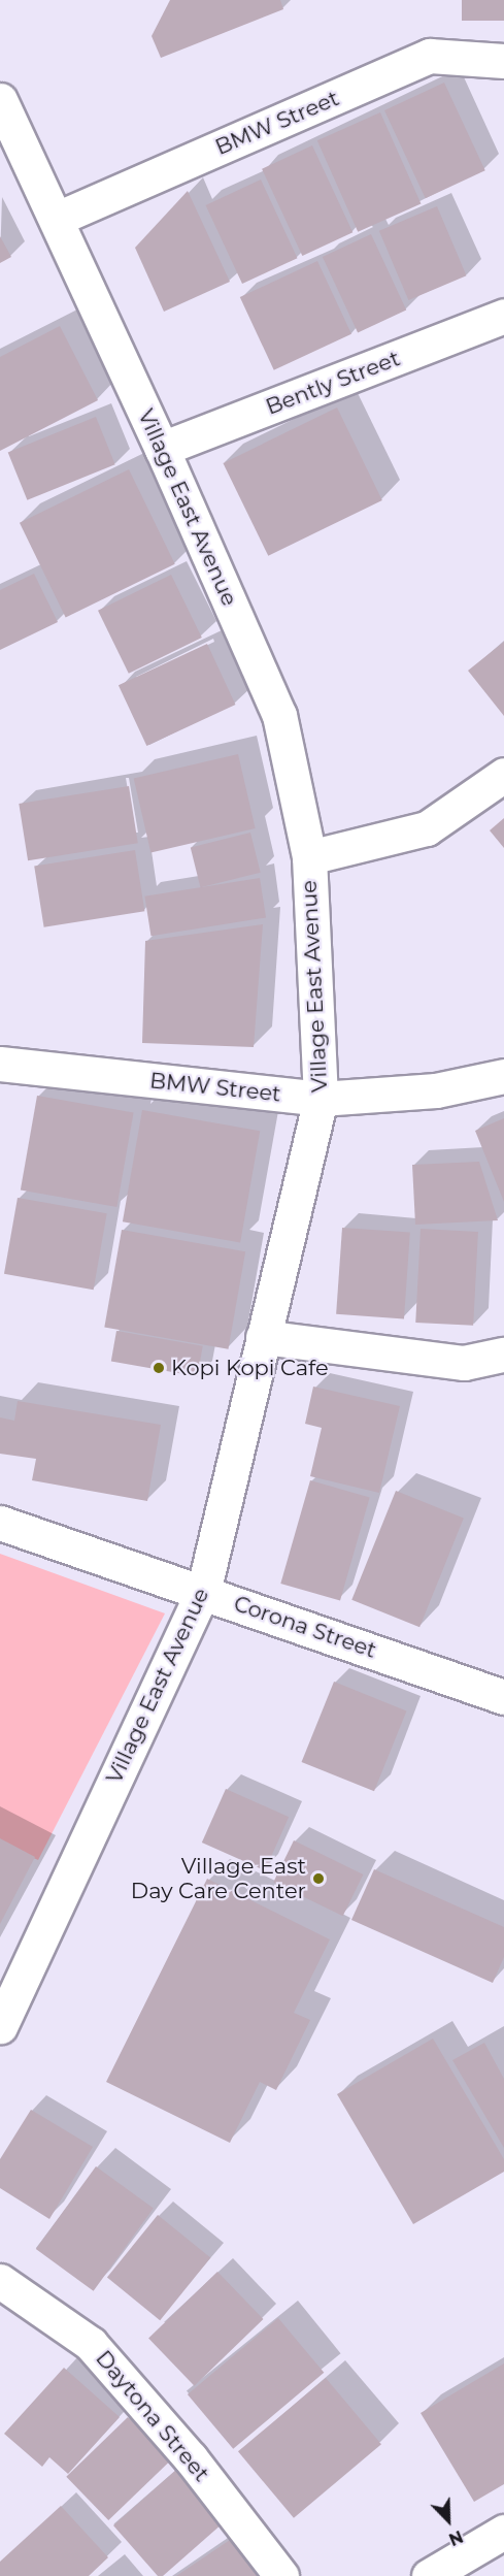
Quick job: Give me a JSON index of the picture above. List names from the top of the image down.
{
  "streets": {
    "street": [
      "BMW Street",
      "Bently Street",
      "Village East Avenue",
      "Corona Street",
      "Daytona Street"
    ]
  },
  "crossings": [
    ["BMW Street", "Village East Avenue"],
    ["Bently Street", "Village East Avenue"],
    ["Village East Avenue", "Corona Street"]
  ],
  "places": ["Kopi Kopi Cafe", "Village East Day Care Center"],
  "north": "bottom right"
}
